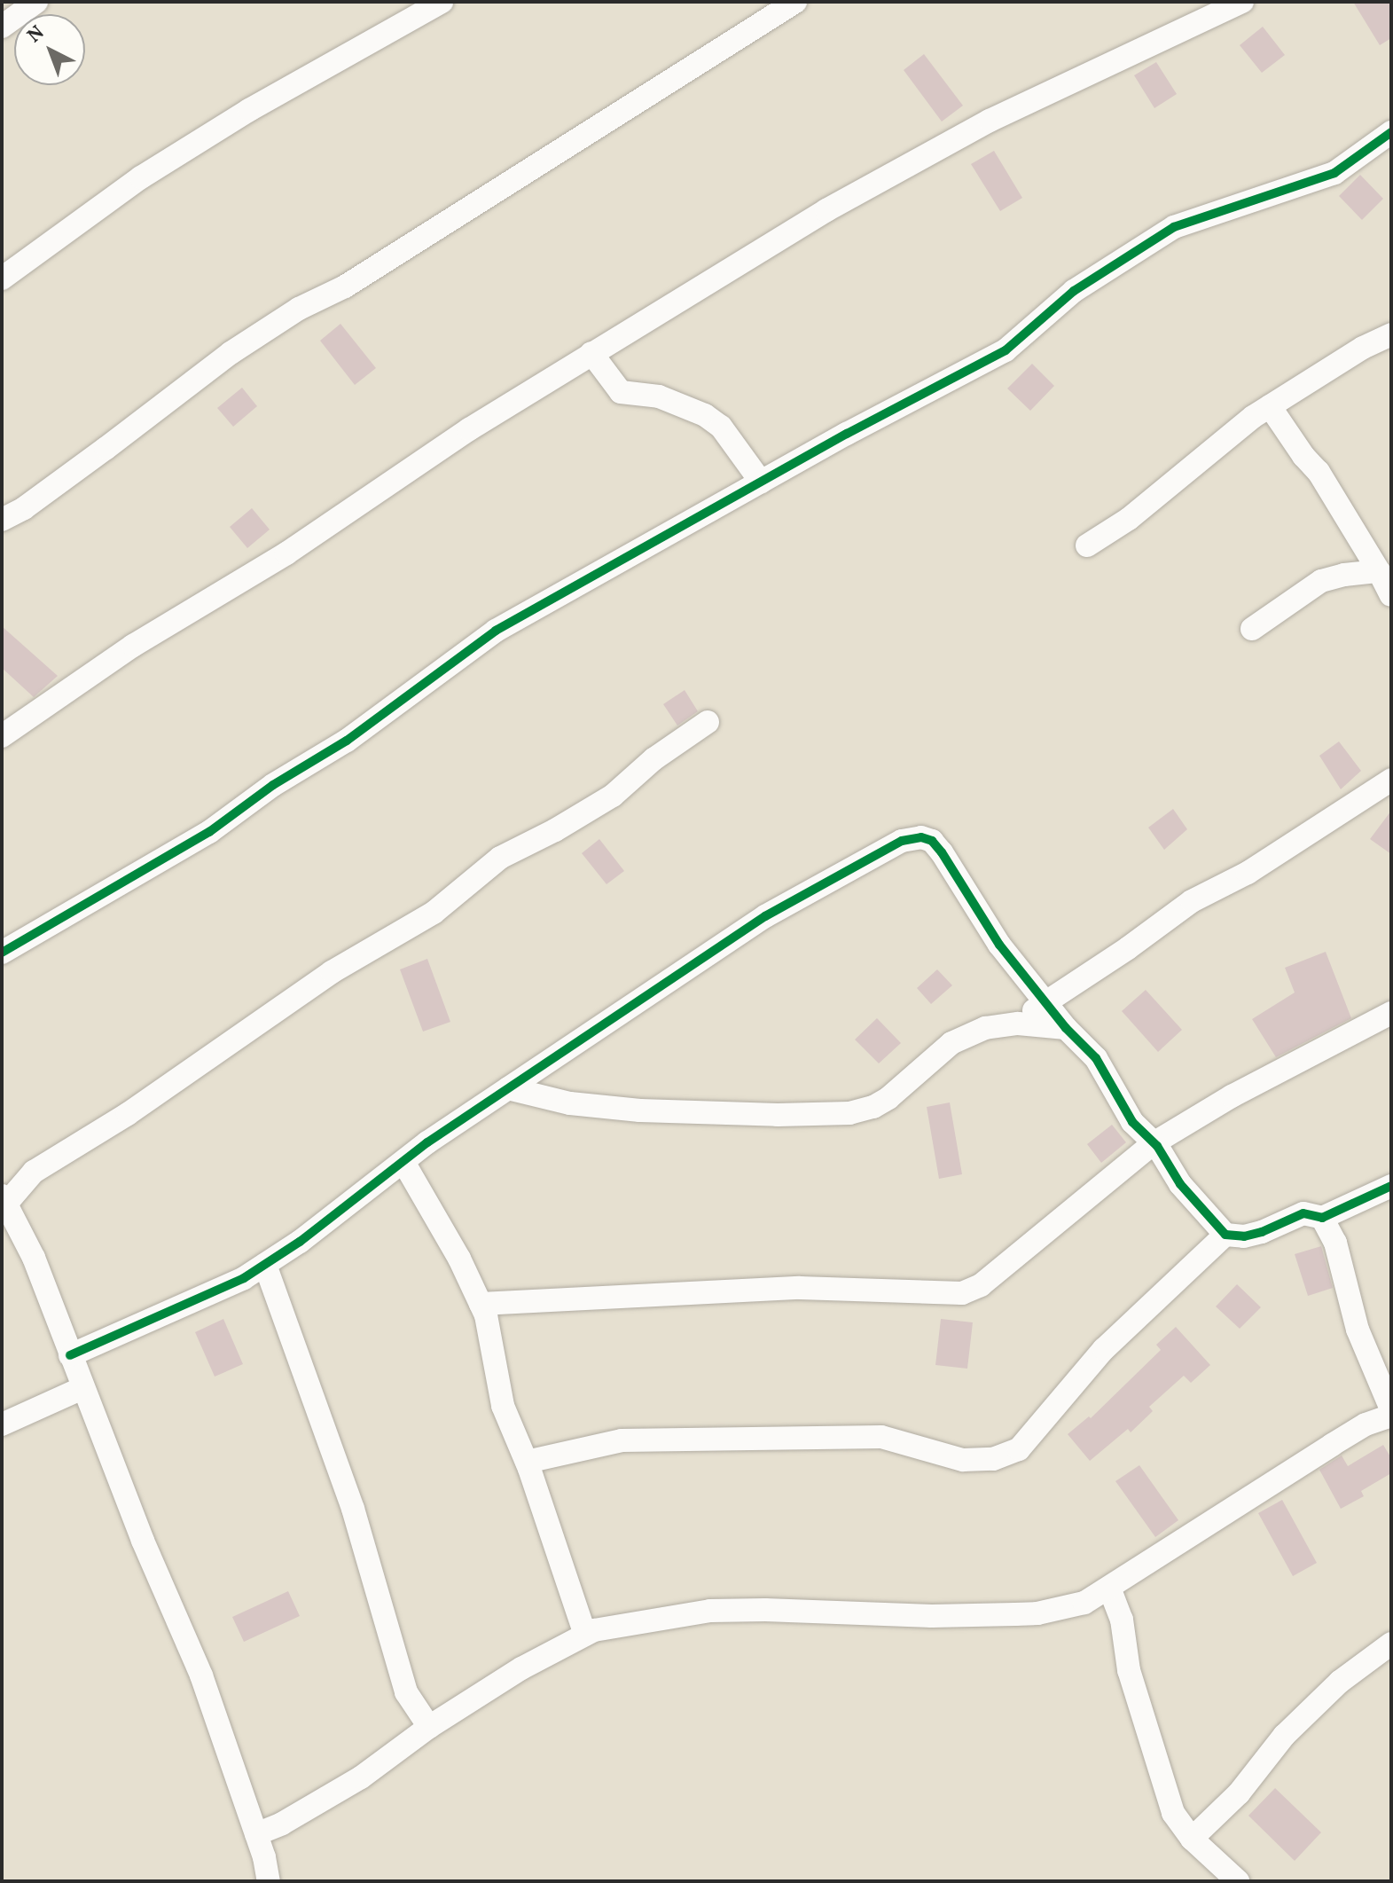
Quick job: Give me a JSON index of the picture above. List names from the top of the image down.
{
  "north": "top left"
}
